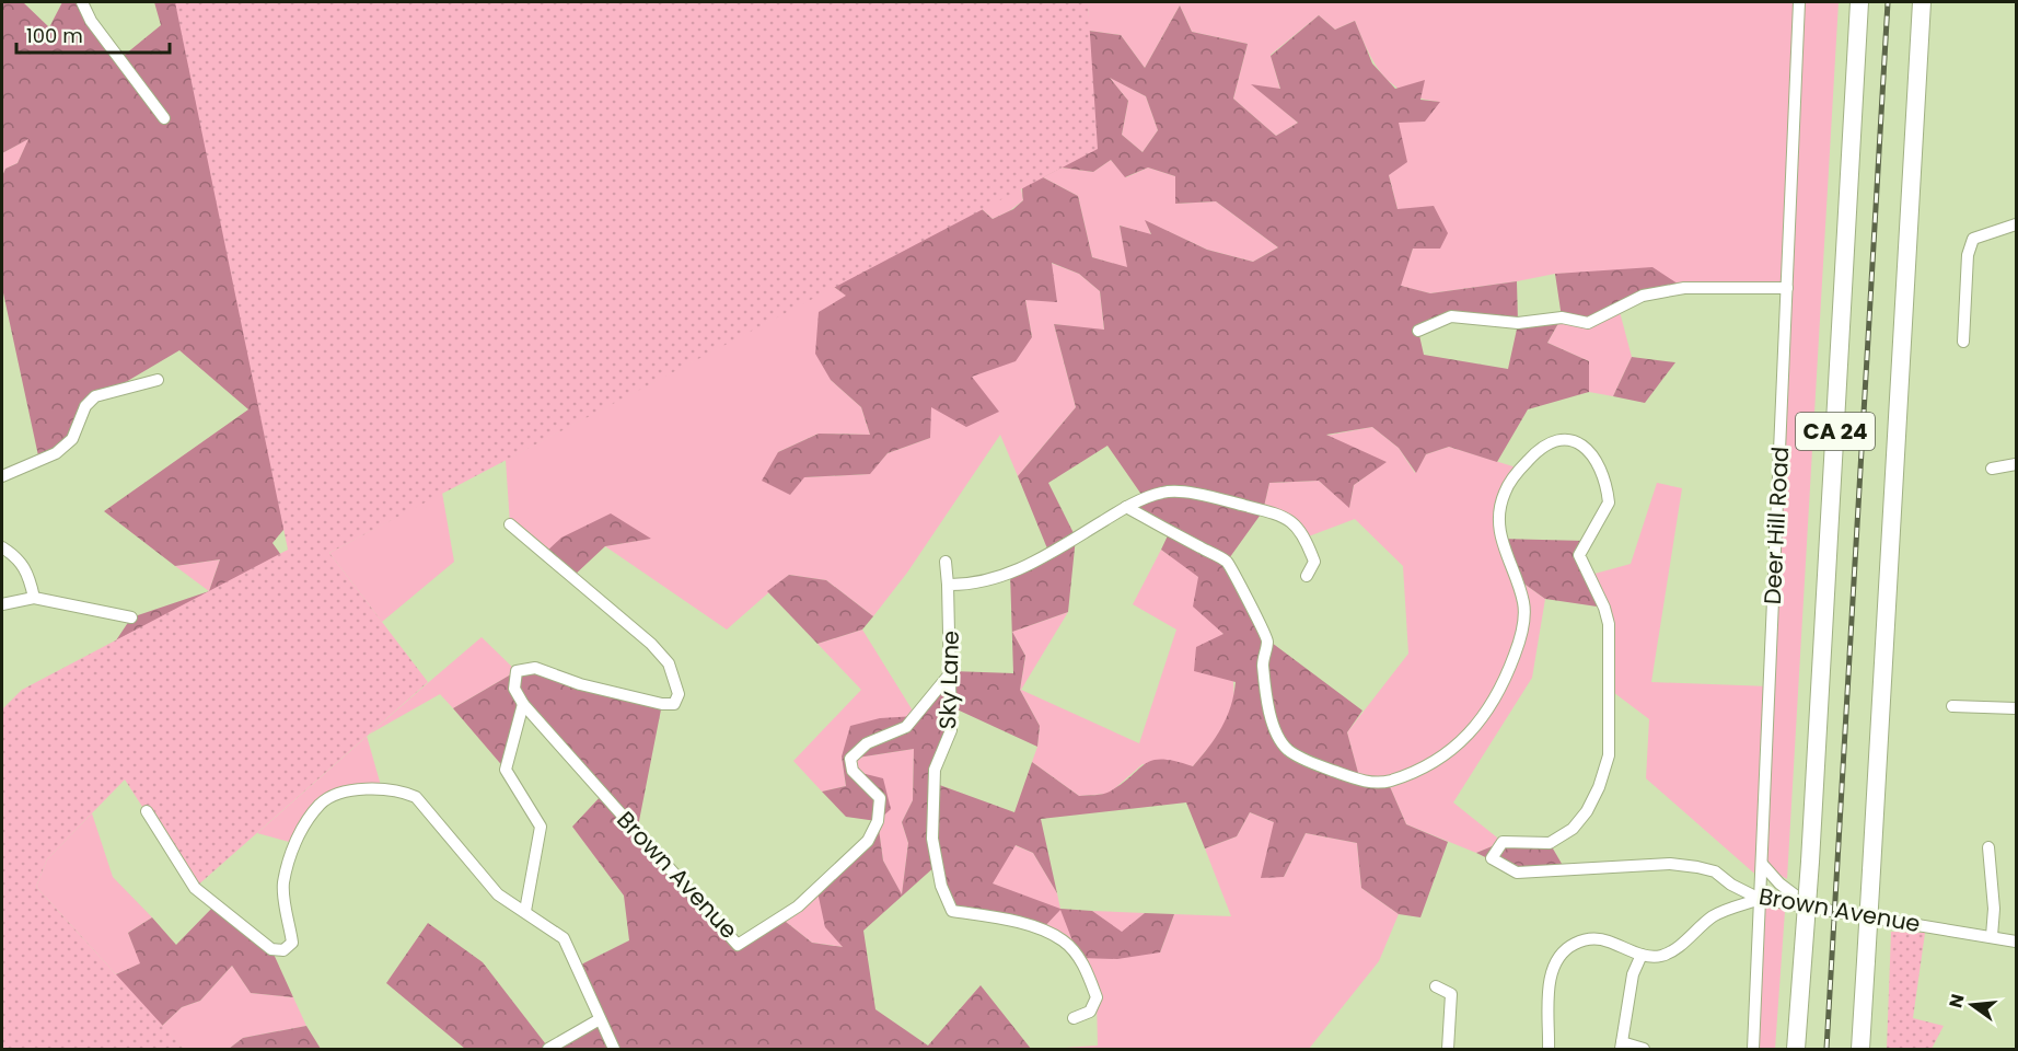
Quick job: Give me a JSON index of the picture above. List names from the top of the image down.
{
  "streets": {
    "highway": ["CA 24"],
    "street": ["Deer Hill Road", "Sky Lane", "Brown Avenue"]
  },
  "crossings": [
    ["Deer Hill Road", "Brown Avenue"],
    ["Sky Lane", "Brown Avenue"]
  ],
  "scale_bar": "100 m",
  "north": "left"
}
